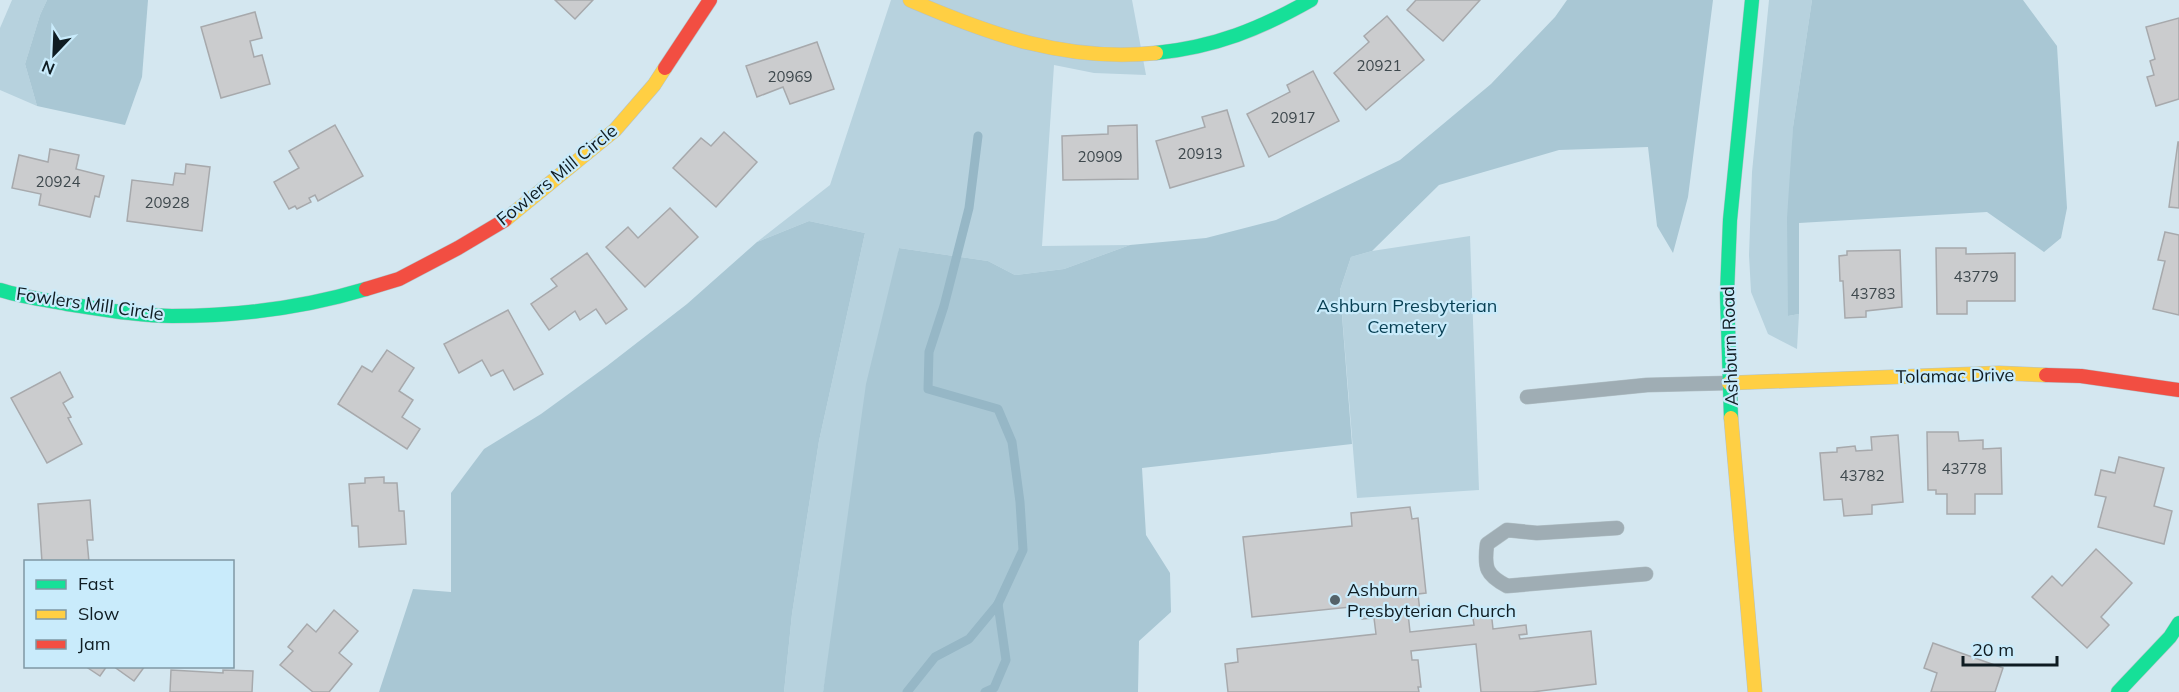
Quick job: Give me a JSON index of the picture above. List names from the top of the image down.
{
  "streets": {
    "street": ["Fowlers Mill Circle", "Ashburn Road", "Tolamac Drive"]
  },
  "crossings": [
    ["Ashburn Road", "Tolamac Drive"]
  ],
  "parks": ["Ashburn Presbyterian Cemetery"],
  "places": ["Ashburn Presbyterian Church"],
  "house_numbers": [
    "20921",
    "20969",
    "20917",
    "20913",
    "20909",
    "20924",
    "20928",
    "43779",
    "43783",
    "43778",
    "43782"
  ],
  "legend": ["Fast", "Slow", "Jam"],
  "scale_bar": "20 m",
  "north": "bottom left"
}
